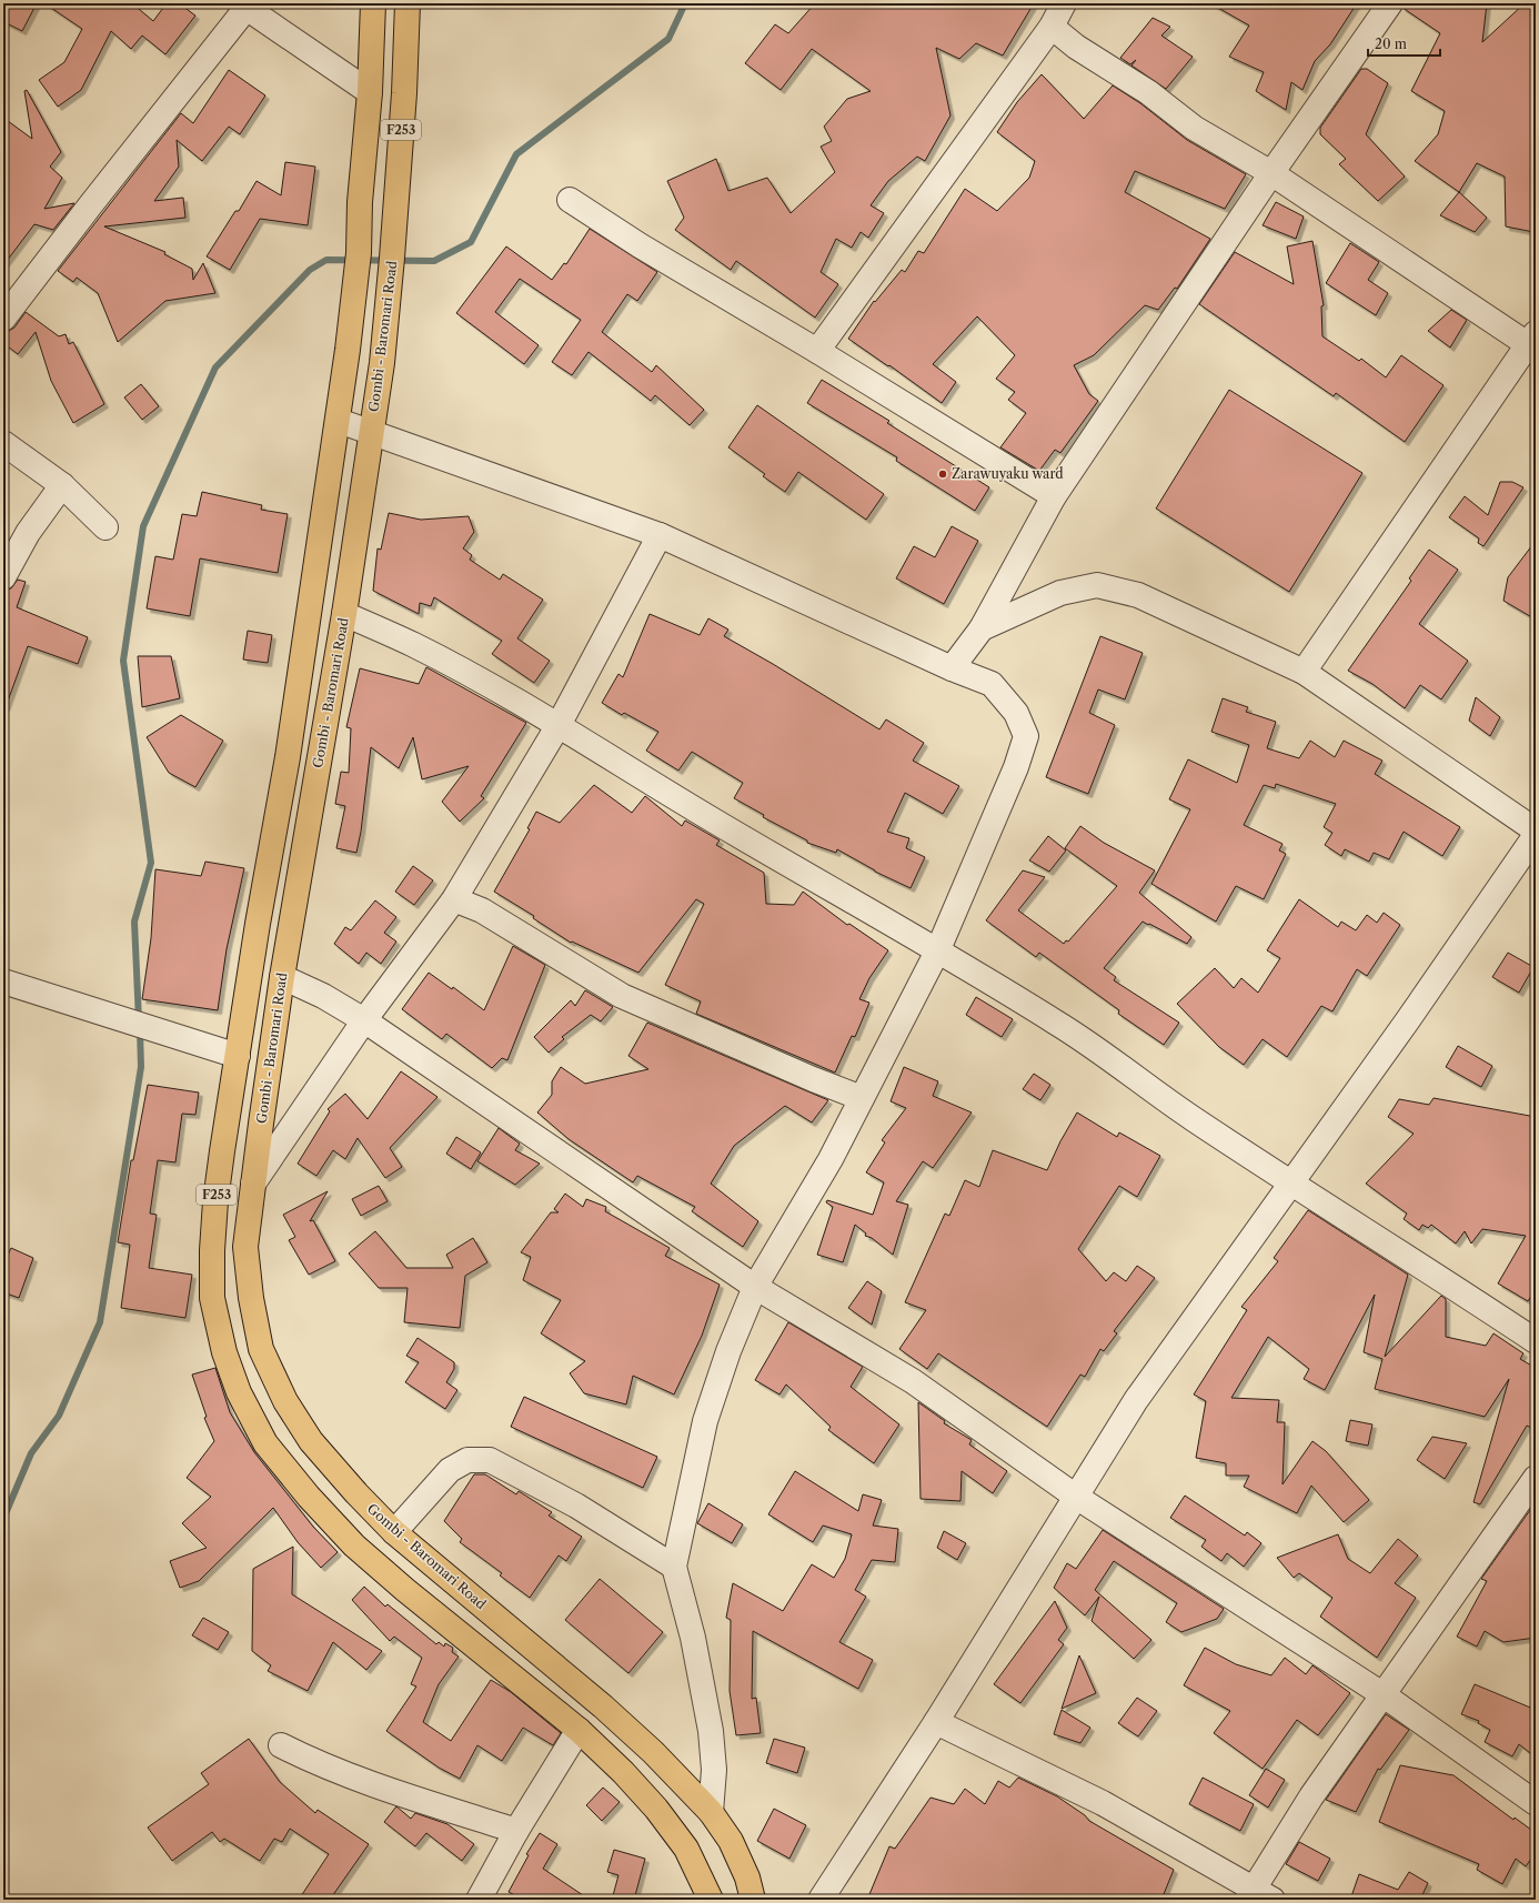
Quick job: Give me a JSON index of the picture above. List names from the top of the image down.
{
  "streets": {
    "main road": ["F253", "Gombi - Baromari Road"]
  },
  "places": ["Zarawuyaku ward"],
  "scale_bar": "20 m"
}
